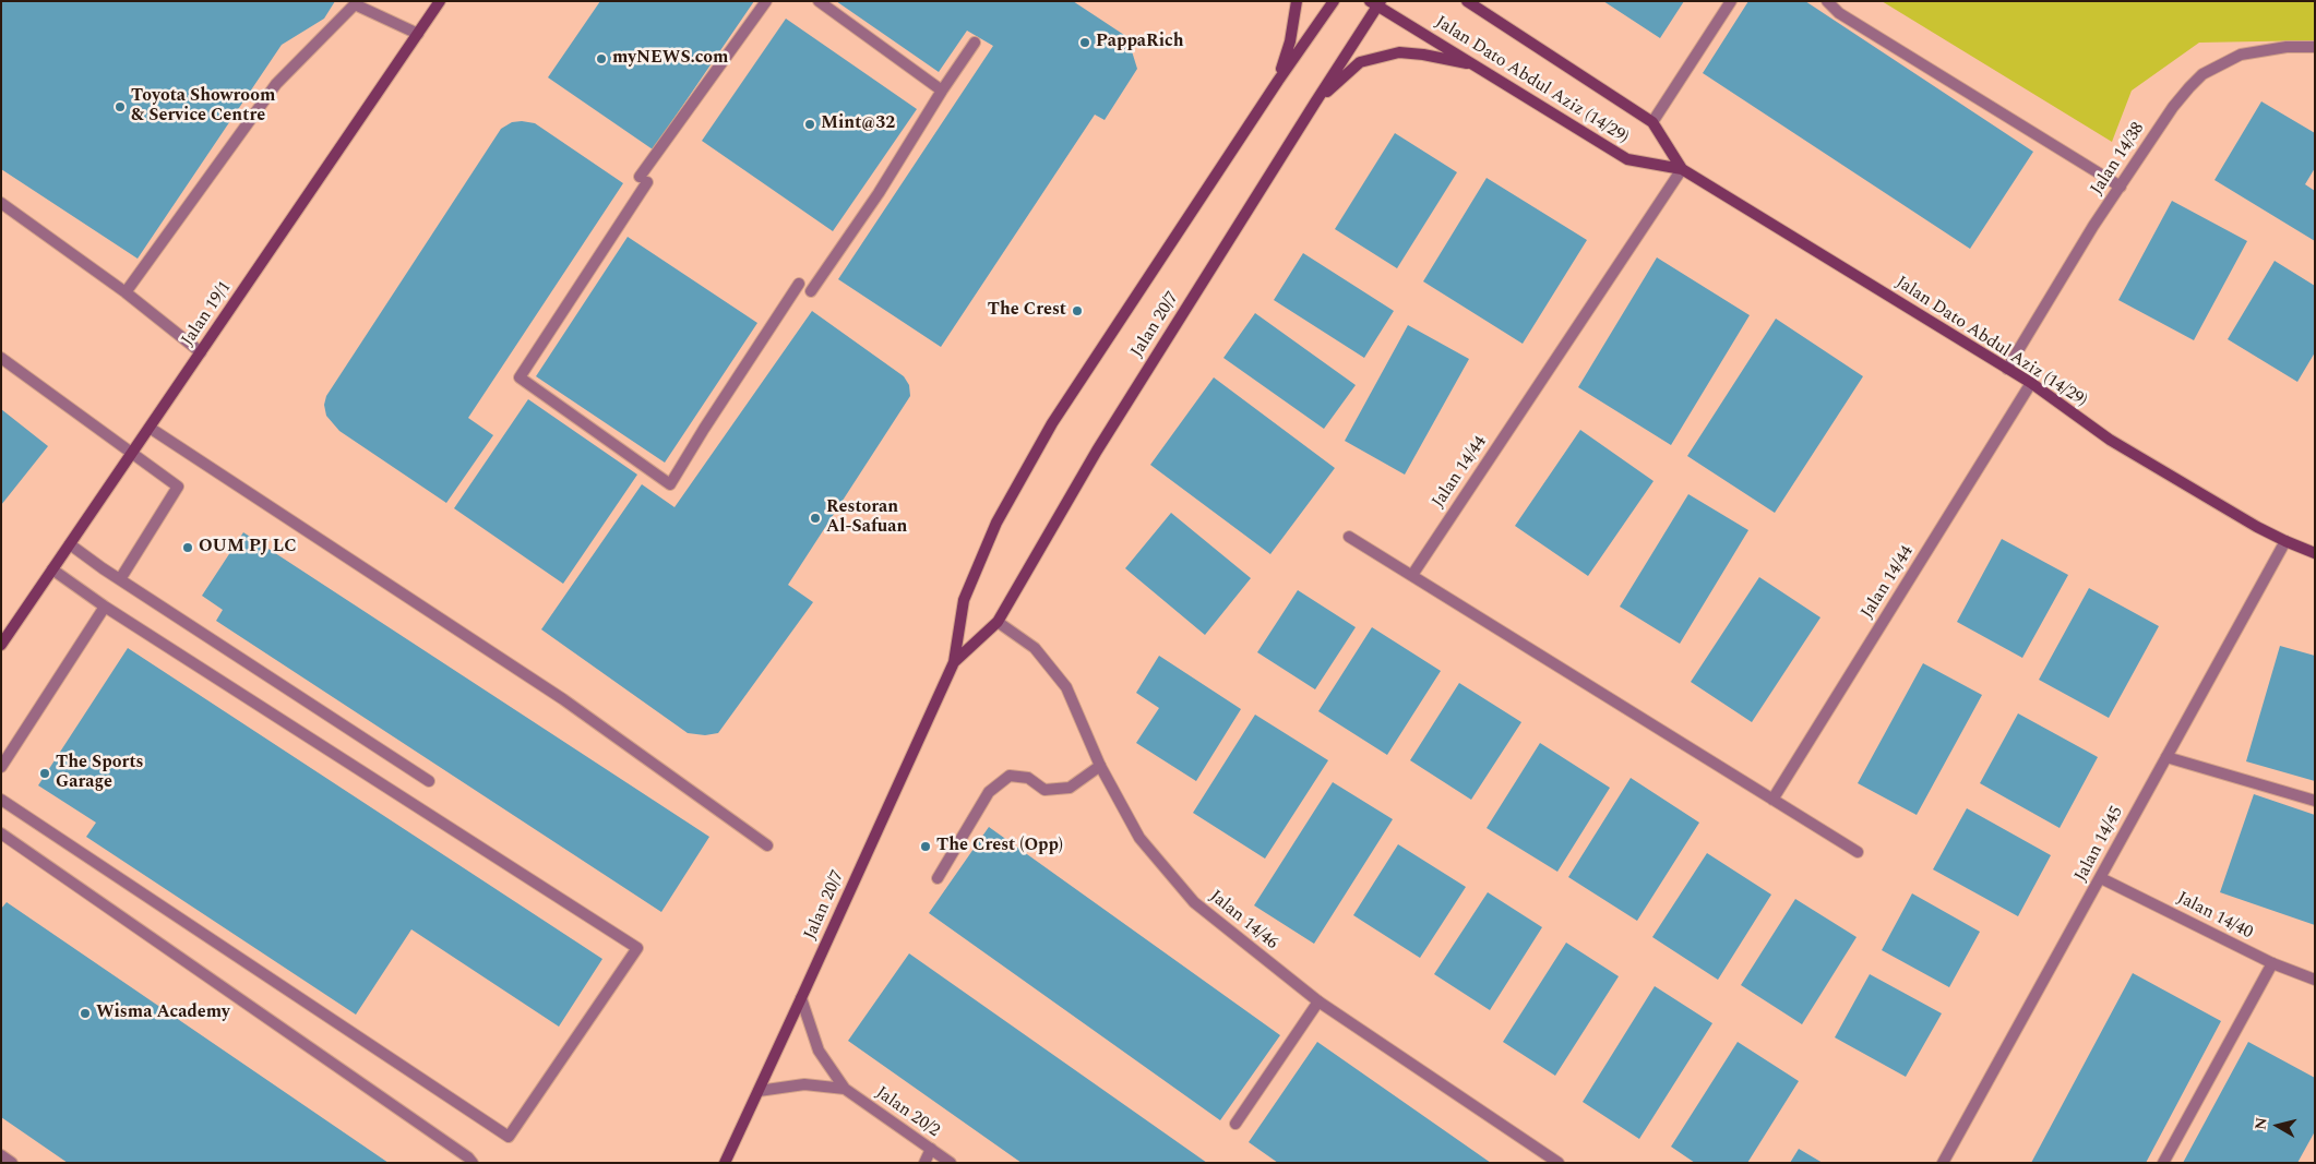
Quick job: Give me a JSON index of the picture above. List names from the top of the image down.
{
  "streets": {
    "street": [
      "Jalan Dato Abdul Aziz (14/29)",
      "Jalan 14/38",
      "Jalan 19/1",
      "Jalan 20/7",
      "Jalan 14/44",
      "Jalan 14/45",
      "Jalan 14/40",
      "Jalan 14/46",
      "Jalan 20/2"
    ]
  },
  "crossings": [
    ["Jalan Dato Abdul Aziz (14/29)", "Jalan 14/38"],
    ["Jalan Dato Abdul Aziz (14/29)", "Jalan 20/7"],
    ["Jalan Dato Abdul Aziz (14/29)", "Jalan 14/44"],
    ["Jalan Dato Abdul Aziz (14/29)", "Jalan 14/45"],
    ["Jalan 20/7", "Jalan 14/46"],
    ["Jalan 20/7", "Jalan 20/2"],
    ["Jalan 14/45", "Jalan 14/40"]
  ],
  "places": [
    "PappaRich",
    "myNEWS.com",
    "Toyota Showroom & Service Centre",
    "Mint@32",
    "The Crest",
    "Restoran Al-Safuan",
    "OUM PJ LC",
    "The Sports Garage",
    "The Crest (Opp)",
    "Wisma Academy"
  ],
  "north": "left"
}
